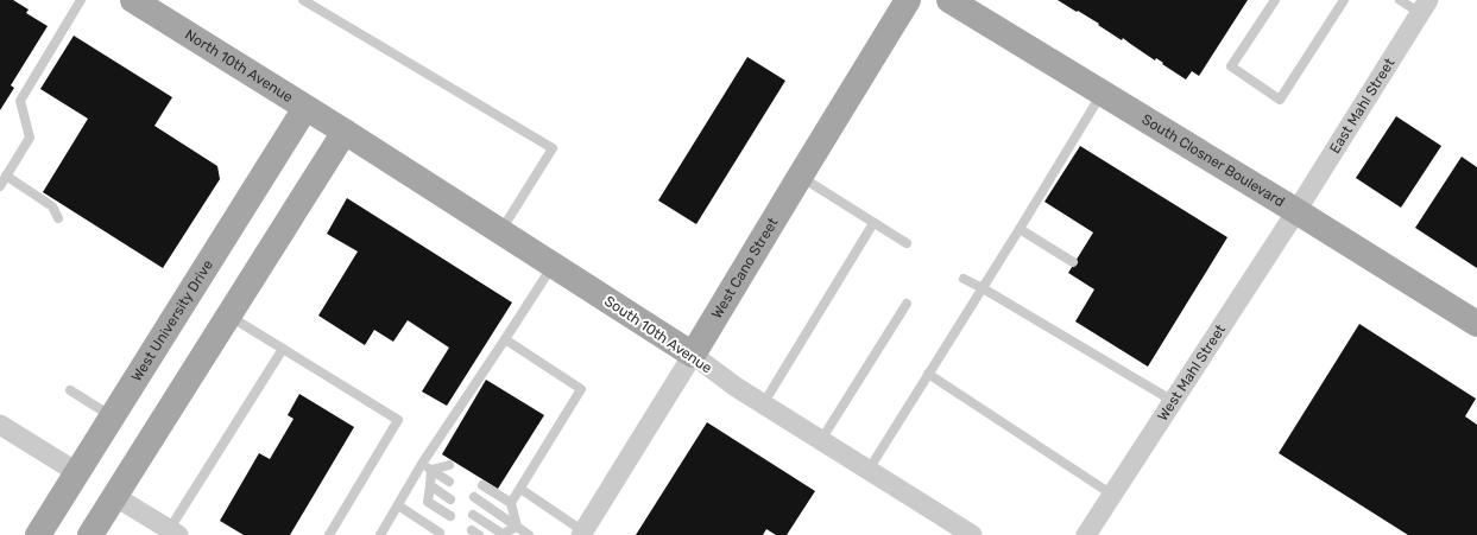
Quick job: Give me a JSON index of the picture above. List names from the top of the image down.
{
  "streets": {
    "main road": [
      "North 10th Avenue",
      "South Closner Boulevard",
      "West Cano Street",
      "West University Drive",
      "South 10th Avenue"
    ],
    "street": ["East Mahl Street", "West Mahl Street"]
  },
  "crossings": [
    ["North 10th Avenue", "West University Drive"],
    ["North 10th Avenue", "South 10th Avenue"],
    ["East Mahl Street", "South Closner Boulevard"],
    ["East Mahl Street", "West Mahl Street"],
    ["South Closner Boulevard", "West Mahl Street"],
    ["West Cano Street", "South 10th Avenue"]
  ]
}
